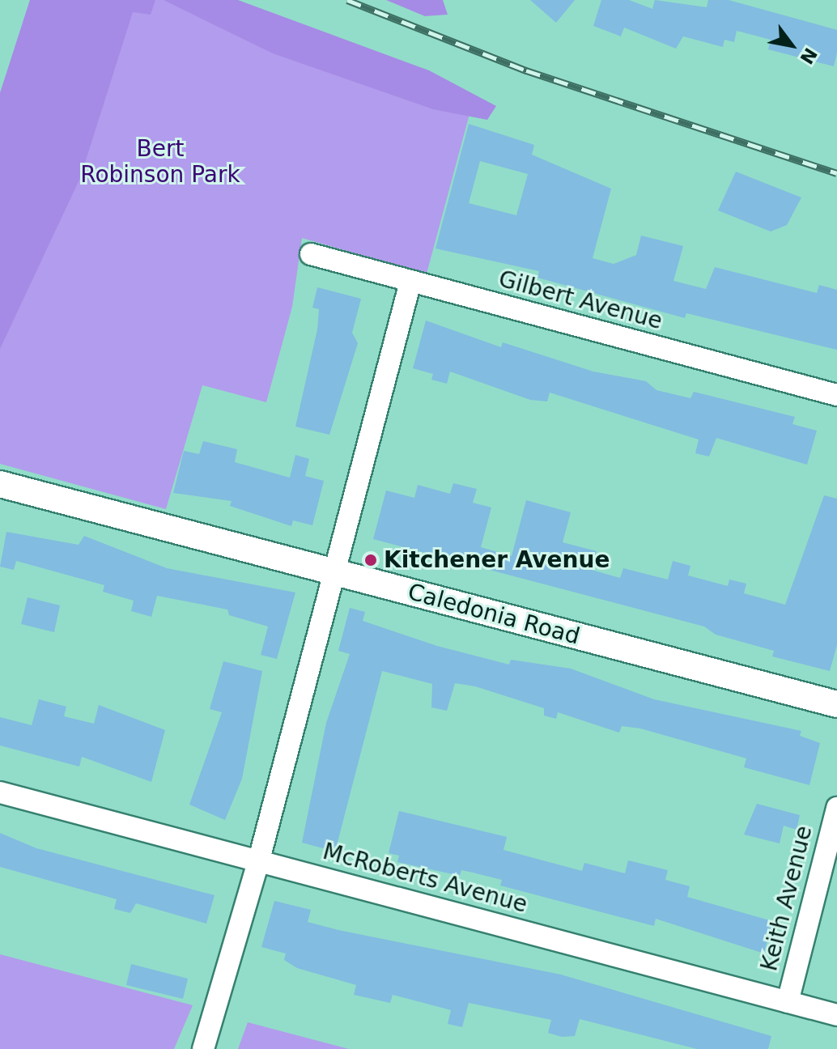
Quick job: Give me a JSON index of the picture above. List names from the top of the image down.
{
  "streets": {
    "street": [
      "Gilbert Avenue",
      "Caledonia Road",
      "McRoberts Avenue",
      "Keith Avenue"
    ]
  },
  "crossings": [
    ["McRoberts Avenue", "Keith Avenue"]
  ],
  "parks": ["Bert Robinson Park"],
  "places": ["Kitchener Avenue"],
  "north": "bottom right"
}
